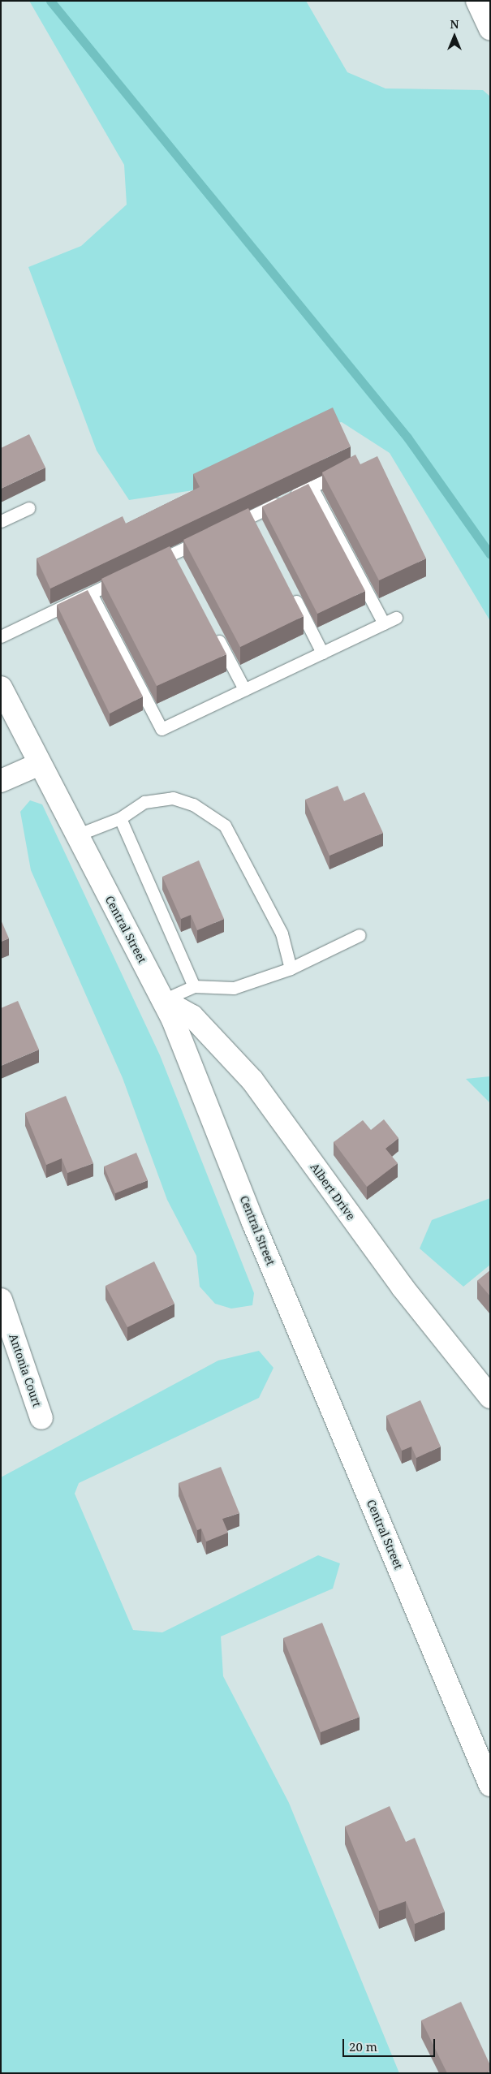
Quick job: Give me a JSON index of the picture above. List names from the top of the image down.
{
  "streets": {
    "main road": ["Central Street", "Albert Drive", "Antonia Court"]
  },
  "crossings": [
    ["Central Street", "Albert Drive"]
  ],
  "scale_bar": "20 m",
  "north": "top"
}
